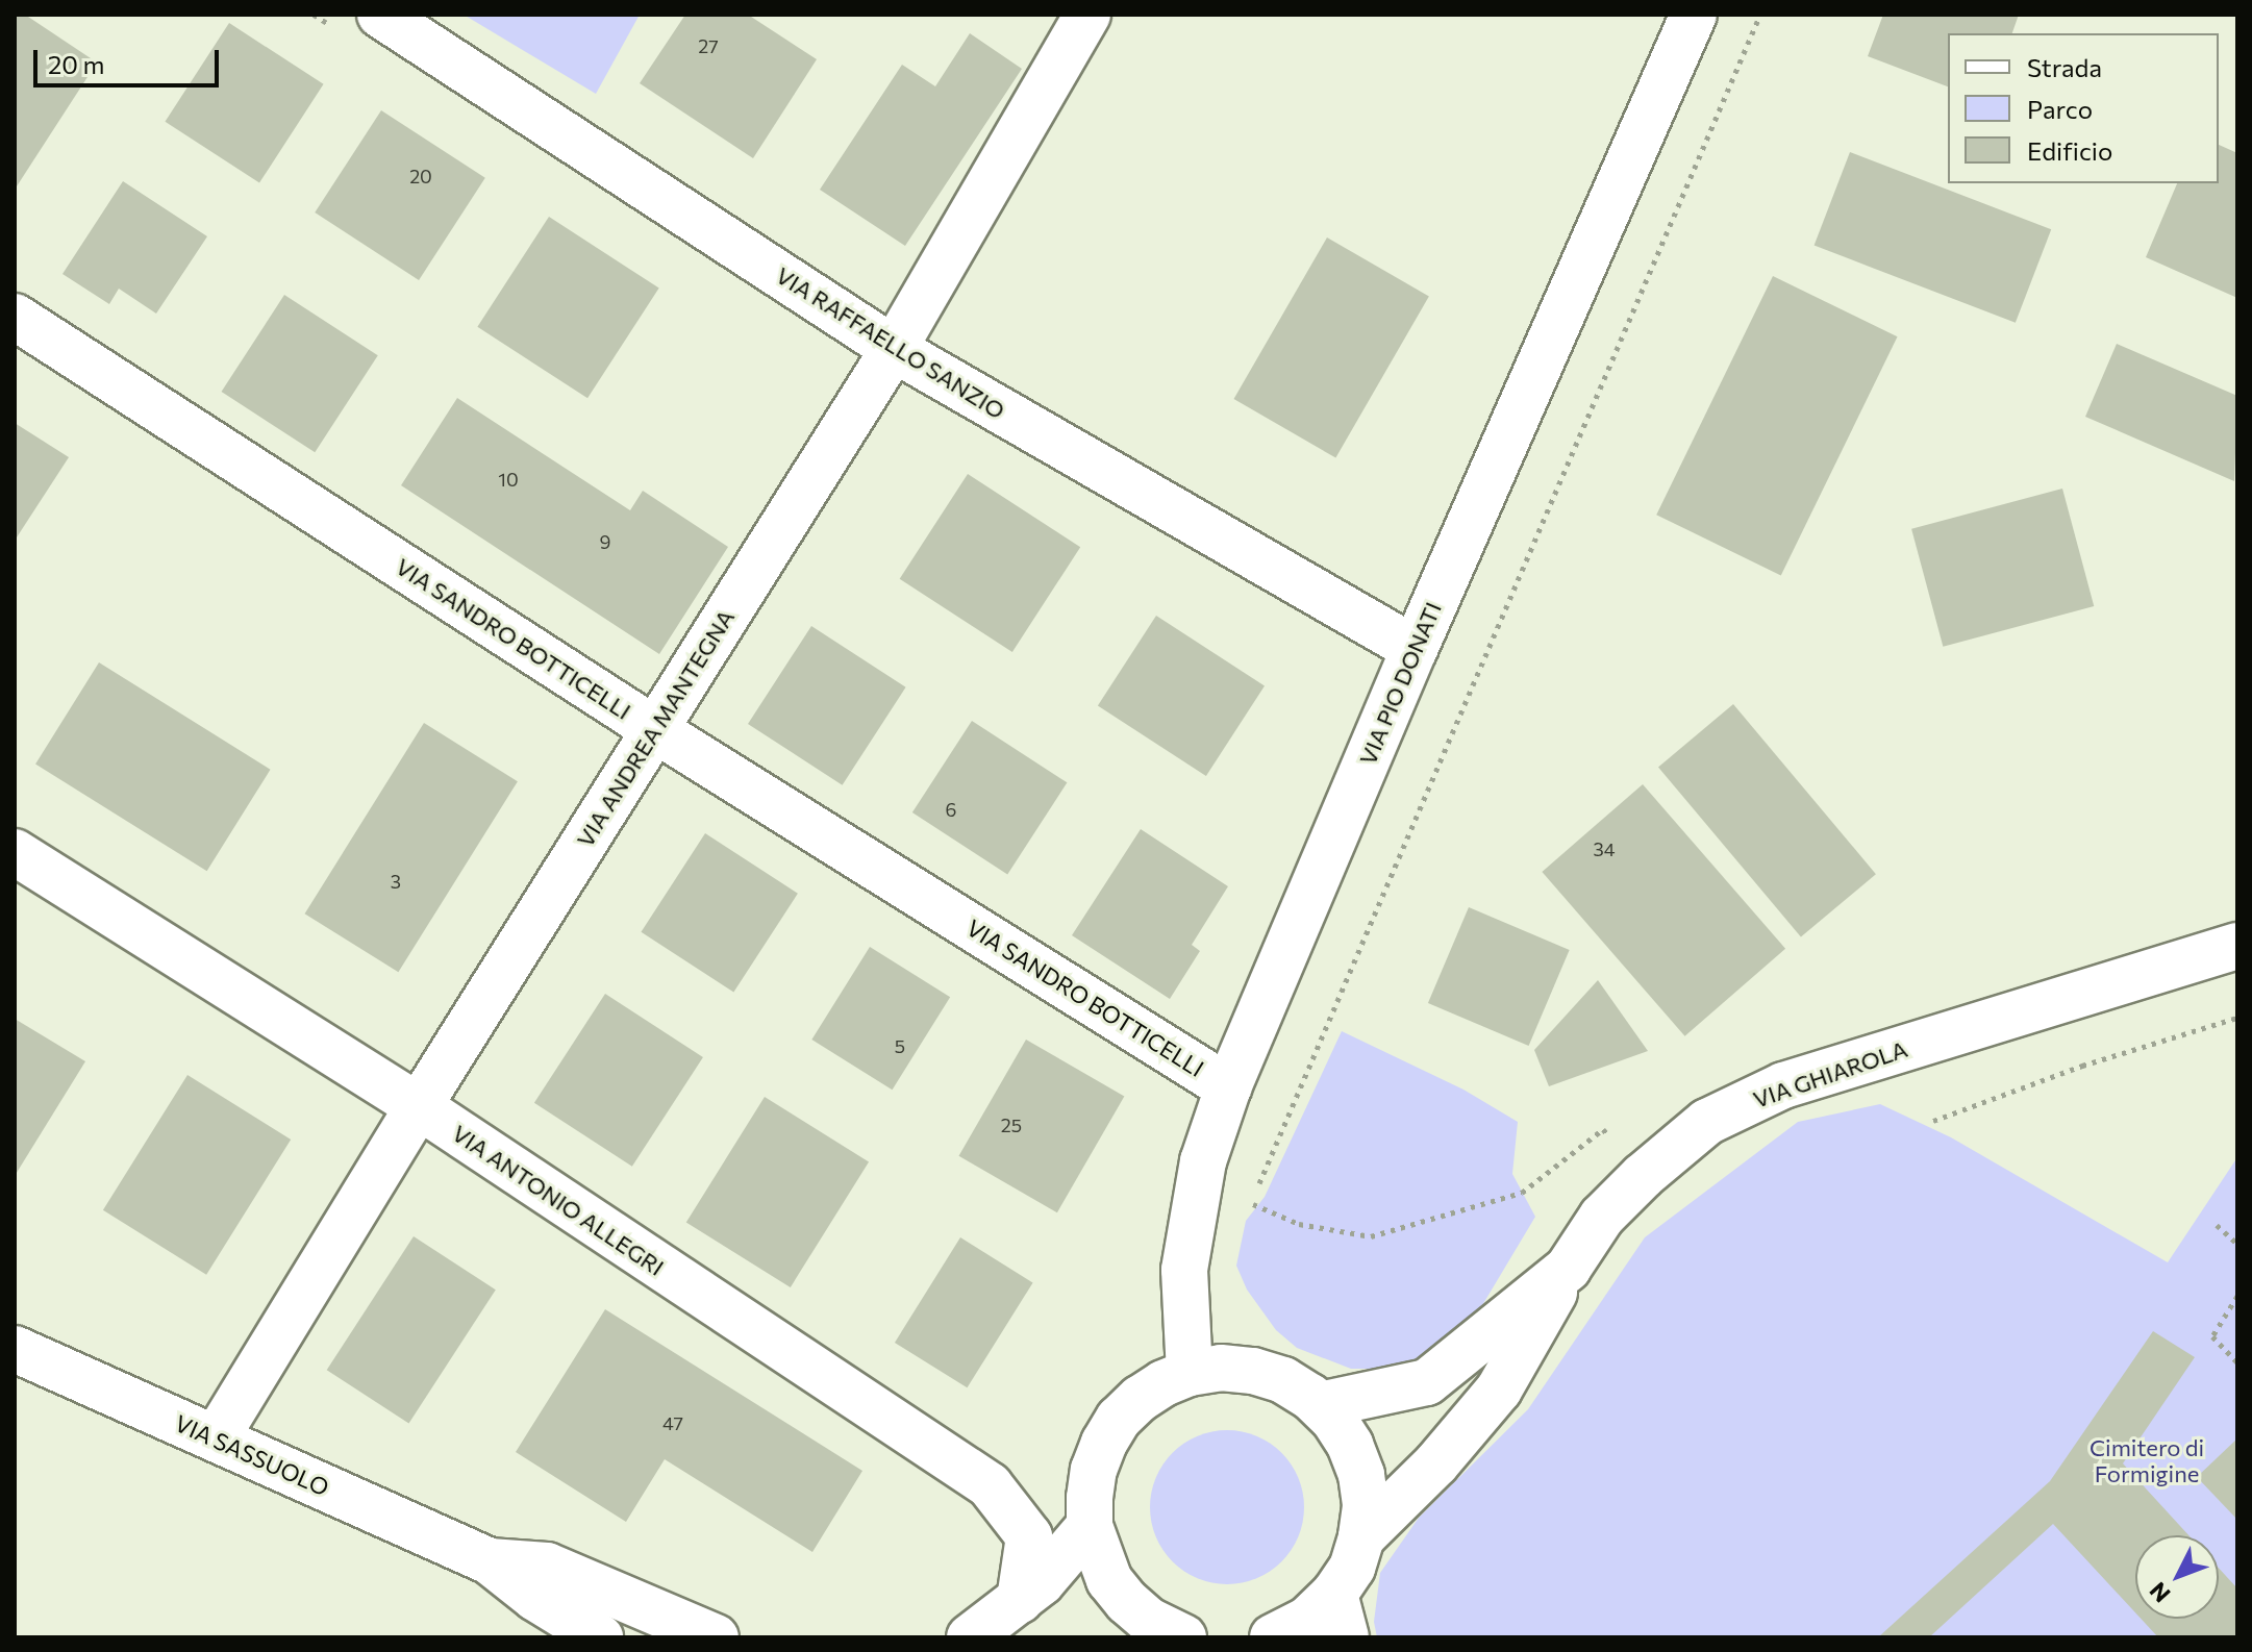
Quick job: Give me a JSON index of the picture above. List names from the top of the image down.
{
  "streets": {
    "street": [
      "VIA RAFFAELLO SANZIO",
      "VIA SANDRO BOTTICELLI",
      "VIA PIO DONATI",
      "VIA ANDREA MANTEGNA",
      "VIA GHIAROLA",
      "VIA ANTONIO ALLEGRI",
      "VIA SASSUOLO"
    ]
  },
  "crossings": [
    ["VIA RAFFAELLO SANZIO", "VIA PIO DONATI"],
    ["VIA RAFFAELLO SANZIO", "VIA ANDREA MANTEGNA"],
    ["VIA SANDRO BOTTICELLI", "VIA PIO DONATI"],
    ["VIA SANDRO BOTTICELLI", "VIA ANDREA MANTEGNA"],
    ["VIA ANDREA MANTEGNA", "VIA ANTONIO ALLEGRI"],
    ["VIA ANDREA MANTEGNA", "VIA SASSUOLO"]
  ],
  "parks": ["Cimitero di Formigine"],
  "house_numbers": [
    "27",
    "20",
    "10",
    "9",
    "6",
    "34",
    "3",
    "5",
    "25",
    "47"
  ],
  "legend": ["Strada", "Parco", "Edificio"],
  "scale_bar": "20 m",
  "north": "bottom left"
}
